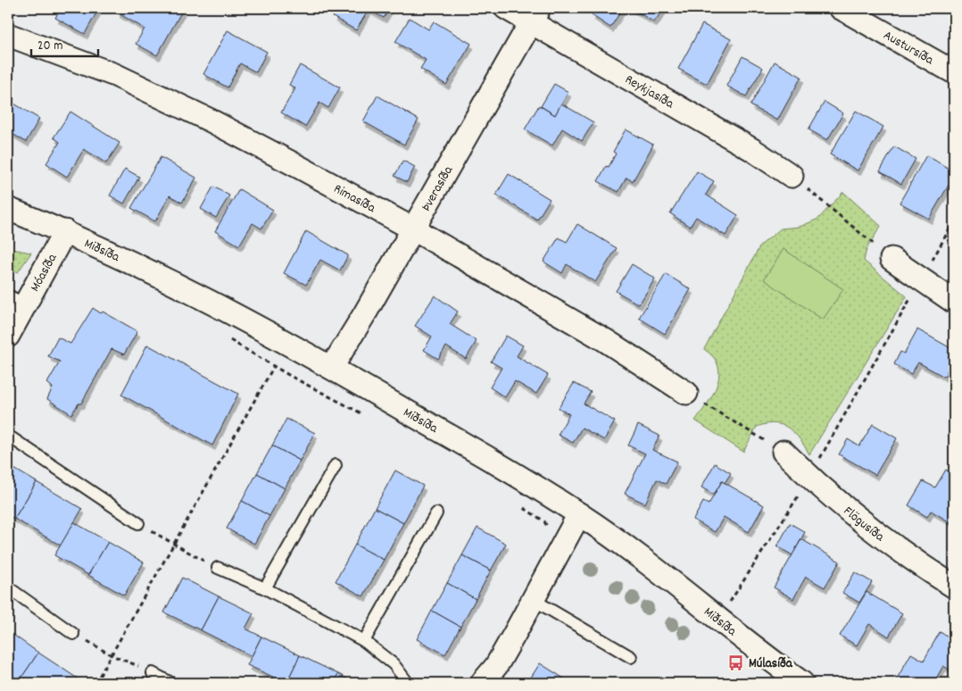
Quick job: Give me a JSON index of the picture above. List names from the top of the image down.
{
  "streets": {
    "street": [
      "Austursíða",
      "Reykjasíða",
      "Þverasíða",
      "Rimasíða",
      "Miðsíða",
      "Móasíða",
      "Flögusíða"
    ]
  },
  "crossings": [
    ["Reykjasíða", "Þverasíða"],
    ["Þverasíða", "Rimasíða"],
    ["Þverasíða", "Miðsíða"],
    ["Miðsíða", "Móasíða"]
  ],
  "places": {
    "bus stop": ["Múlasíða"]
  },
  "scale_bar": "20 m"
}
